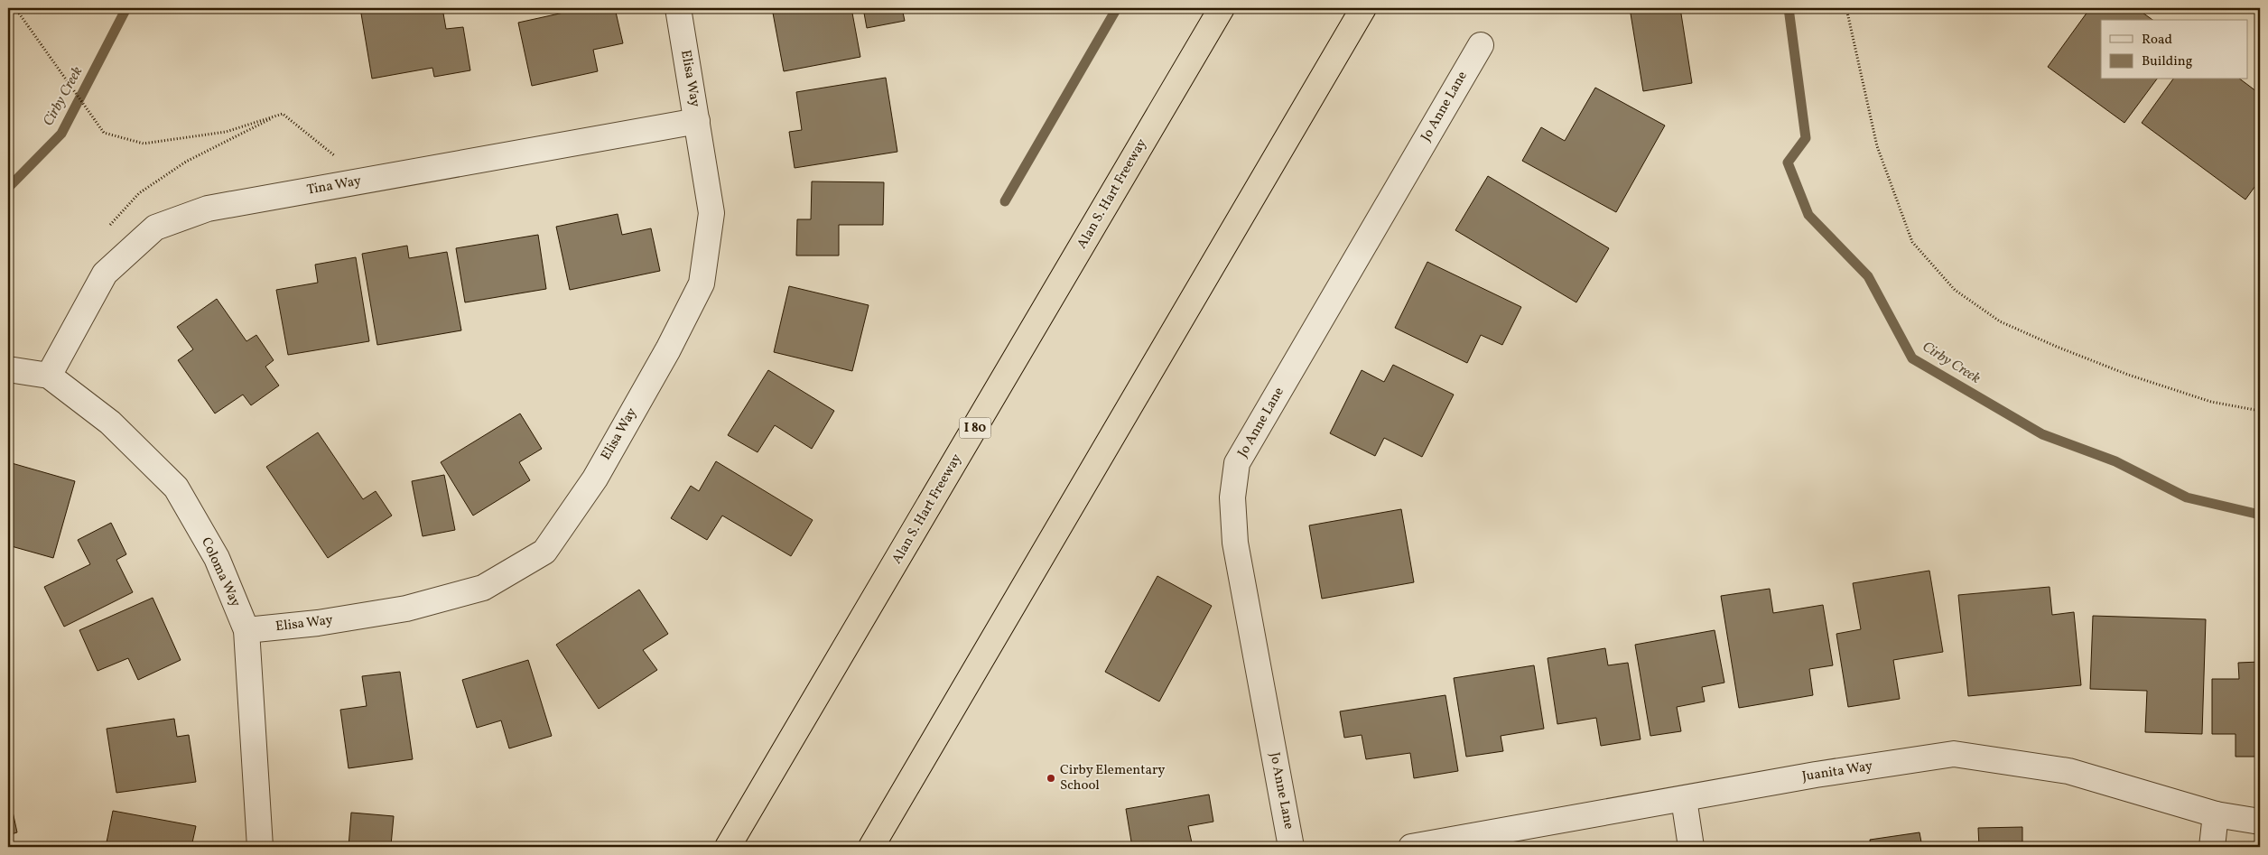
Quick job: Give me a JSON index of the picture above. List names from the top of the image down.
{
  "streets": {
    "highway": ["Alan S. Hart Freeway", "I 80"],
    "street": [
      "Elisa Way",
      "Jo Anne Lane",
      "Tina Way",
      "Coloma Way",
      "Juanita Way"
    ]
  },
  "crossings": [
    ["Elisa Way", "Tina Way"],
    ["Elisa Way", "Coloma Way"],
    ["Tina Way", "Coloma Way"]
  ],
  "water": ["Cirby Creek"],
  "places": ["Cirby Elementary School"],
  "legend": ["Road", "Building"]
}
